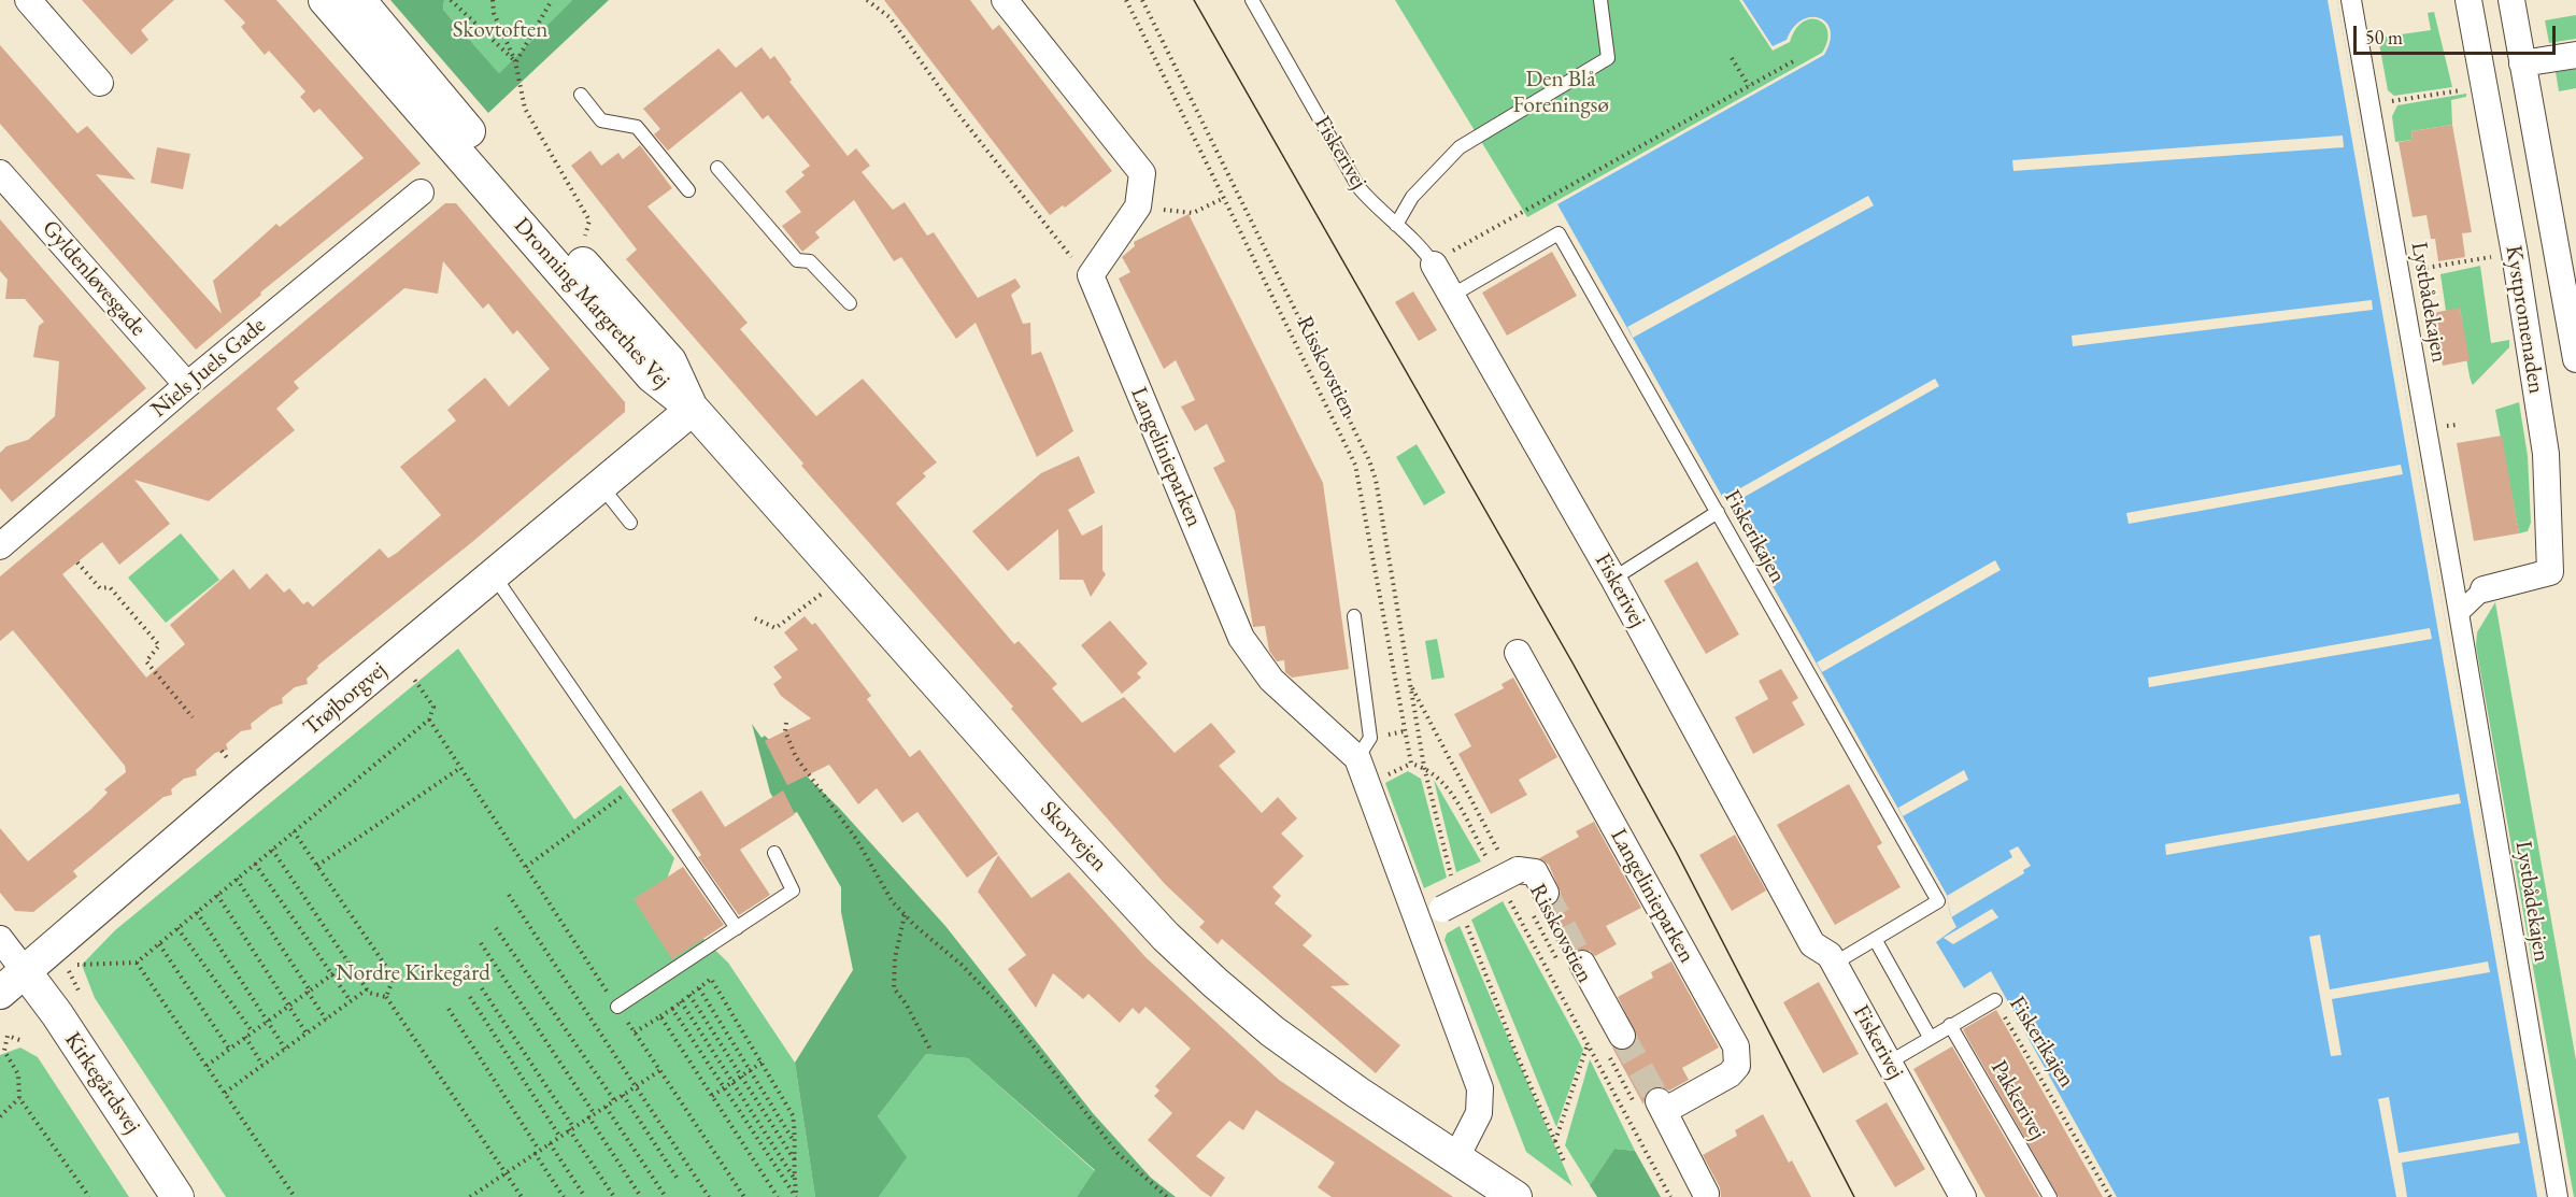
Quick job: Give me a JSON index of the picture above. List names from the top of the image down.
{
  "streets": {
    "street": [
      "Fiskerivej",
      "Gyldenløvesgade",
      "Lystbådekajen",
      "Dronning Margrethes Vej",
      "Kystpromenaden",
      "Niels Juels Gade",
      "Langelinieparken",
      "Trøjborgvej",
      "Skovvejen",
      "Kirkegårdsvej"
    ],
    "lane": ["Fiskerikajen", "Pakkerivej"],
    "path": ["Risskovstien"]
  },
  "crossings": [
    ["Fiskerivej", "Fiskerikajen"],
    ["Gyldenløvesgade", "Niels Juels Gade"],
    ["Dronning Margrethes Vej", "Trøjborgvej"],
    ["Dronning Margrethes Vej", "Skovvejen"],
    ["Langelinieparken", "Skovvejen"],
    ["Fiskerikajen", "Pakkerivej"],
    ["Trøjborgvej", "Skovvejen"],
    ["Trøjborgvej", "Kirkegårdsvej"]
  ],
  "parks": ["Skovtoften", "Den Blå Foreningsø", "Nordre Kirkegård"],
  "scale_bar": "50 m"
}
